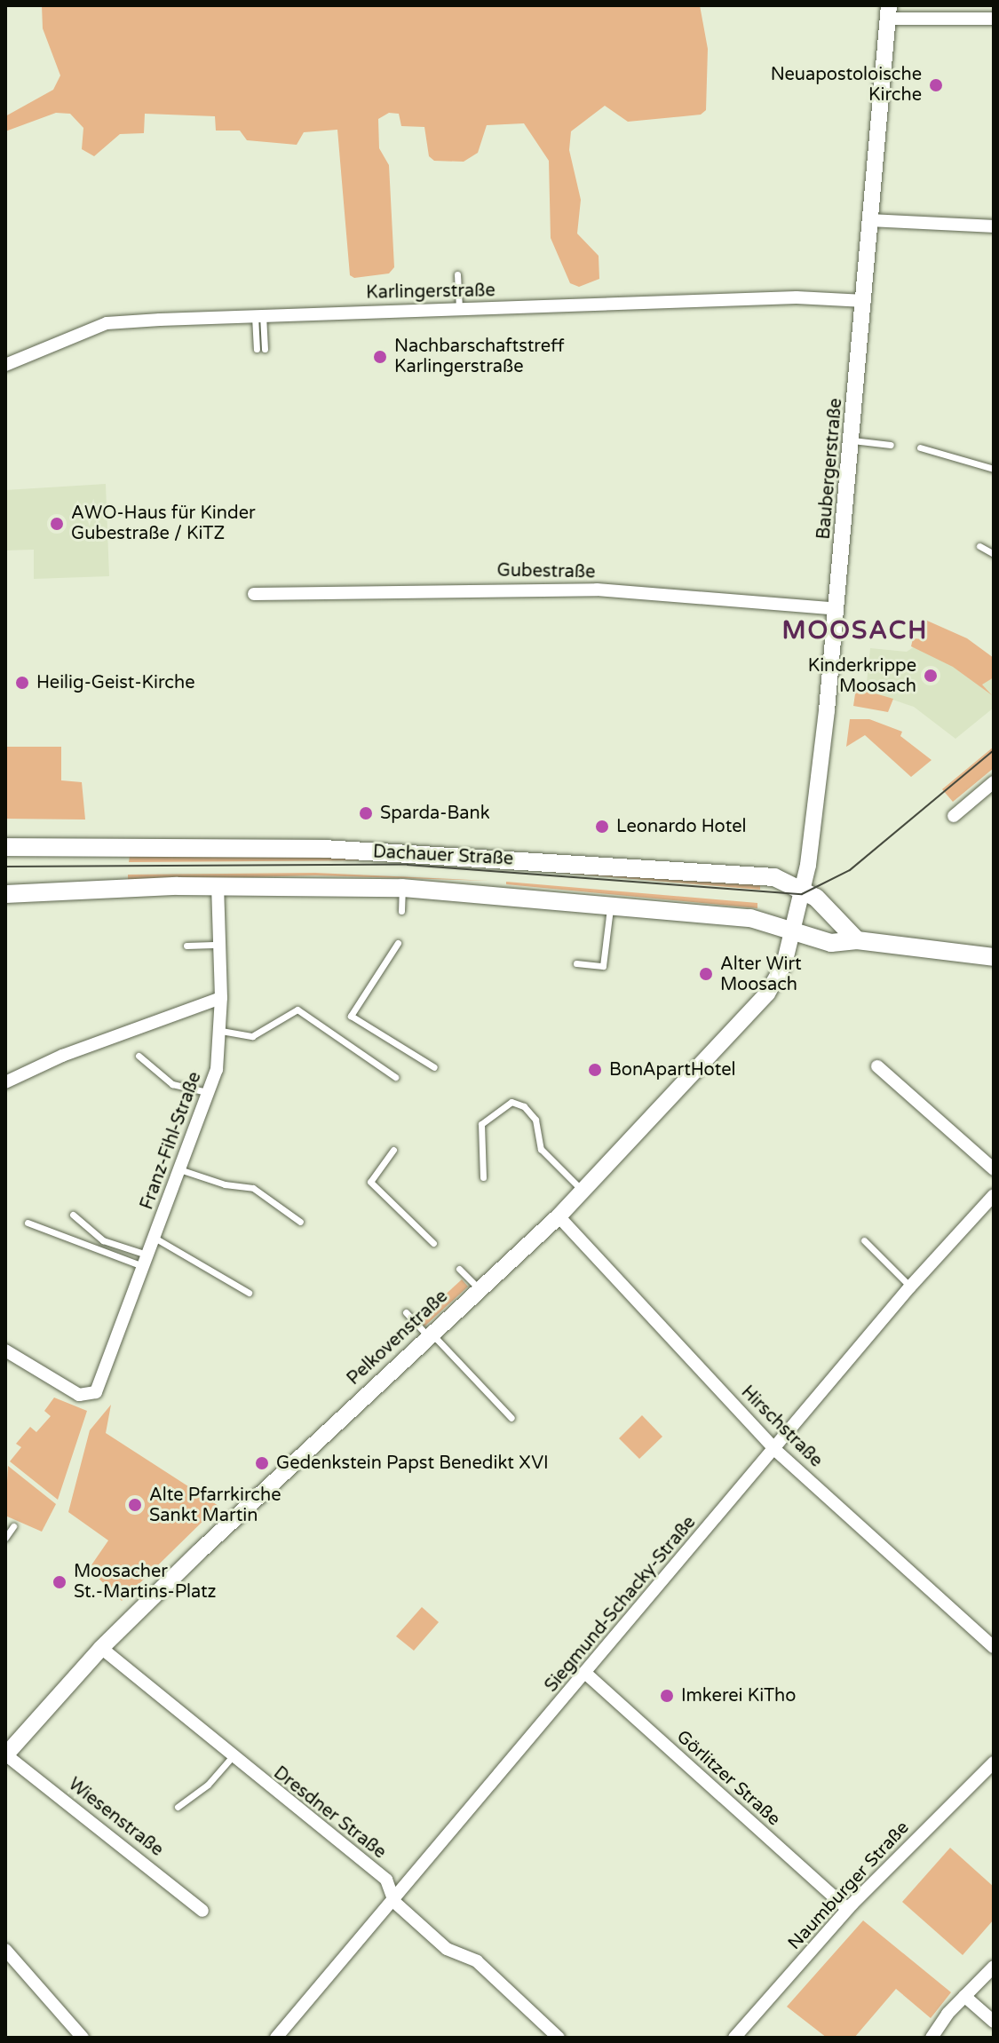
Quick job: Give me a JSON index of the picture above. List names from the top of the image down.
{
  "streets": {
    "main road": ["Dachauer Straße"],
    "street": [
      "Karlingerstraße",
      "Baubergerstraße",
      "Gubestraße",
      "Franz-Fihl-Straße",
      "Pelkovenstraße",
      "Hirschstraße",
      "Siegmund-Schacky-Straße",
      "Görlitzer Straße",
      "Dresdner Straße",
      "Wiesenstraße",
      "Naumburger Straße"
    ]
  },
  "crossings": [
    ["Karlingerstraße", "Baubergerstraße"],
    ["Baubergerstraße", "Gubestraße"],
    ["Baubergerstraße", "Dachauer Straße"],
    ["Baubergerstraße", "Pelkovenstraße"],
    ["Dachauer Straße", "Franz-Fihl-Straße"],
    ["Dachauer Straße", "Pelkovenstraße"],
    ["Pelkovenstraße", "Hirschstraße"],
    ["Pelkovenstraße", "Dresdner Straße"],
    ["Pelkovenstraße", "Wiesenstraße"],
    ["Hirschstraße", "Siegmund-Schacky-Straße"],
    ["Siegmund-Schacky-Straße", "Görlitzer Straße"],
    ["Siegmund-Schacky-Straße", "Dresdner Straße"],
    ["Görlitzer Straße", "Naumburger Straße"]
  ],
  "districts": ["MOOSACH"],
  "places": [
    "Neuapostoloische Kirche",
    "Nachbarschaftstreff Karlingerstraße",
    "AWO-Haus für Kinder Gubestraße / KiTZ",
    "Kinderkrippe Moosach",
    "Heilig-Geist-Kirche",
    "Sparda-Bank",
    "Leonardo Hotel",
    "Alter Wirt Moosach",
    "BonApartHotel",
    "Gedenkstein Papst Benedikt XVI",
    "Alte Pfarrkirche Sankt Martin",
    "Moosacher St.-Martins-Platz",
    "Imkerei KiTho"
  ]
}
